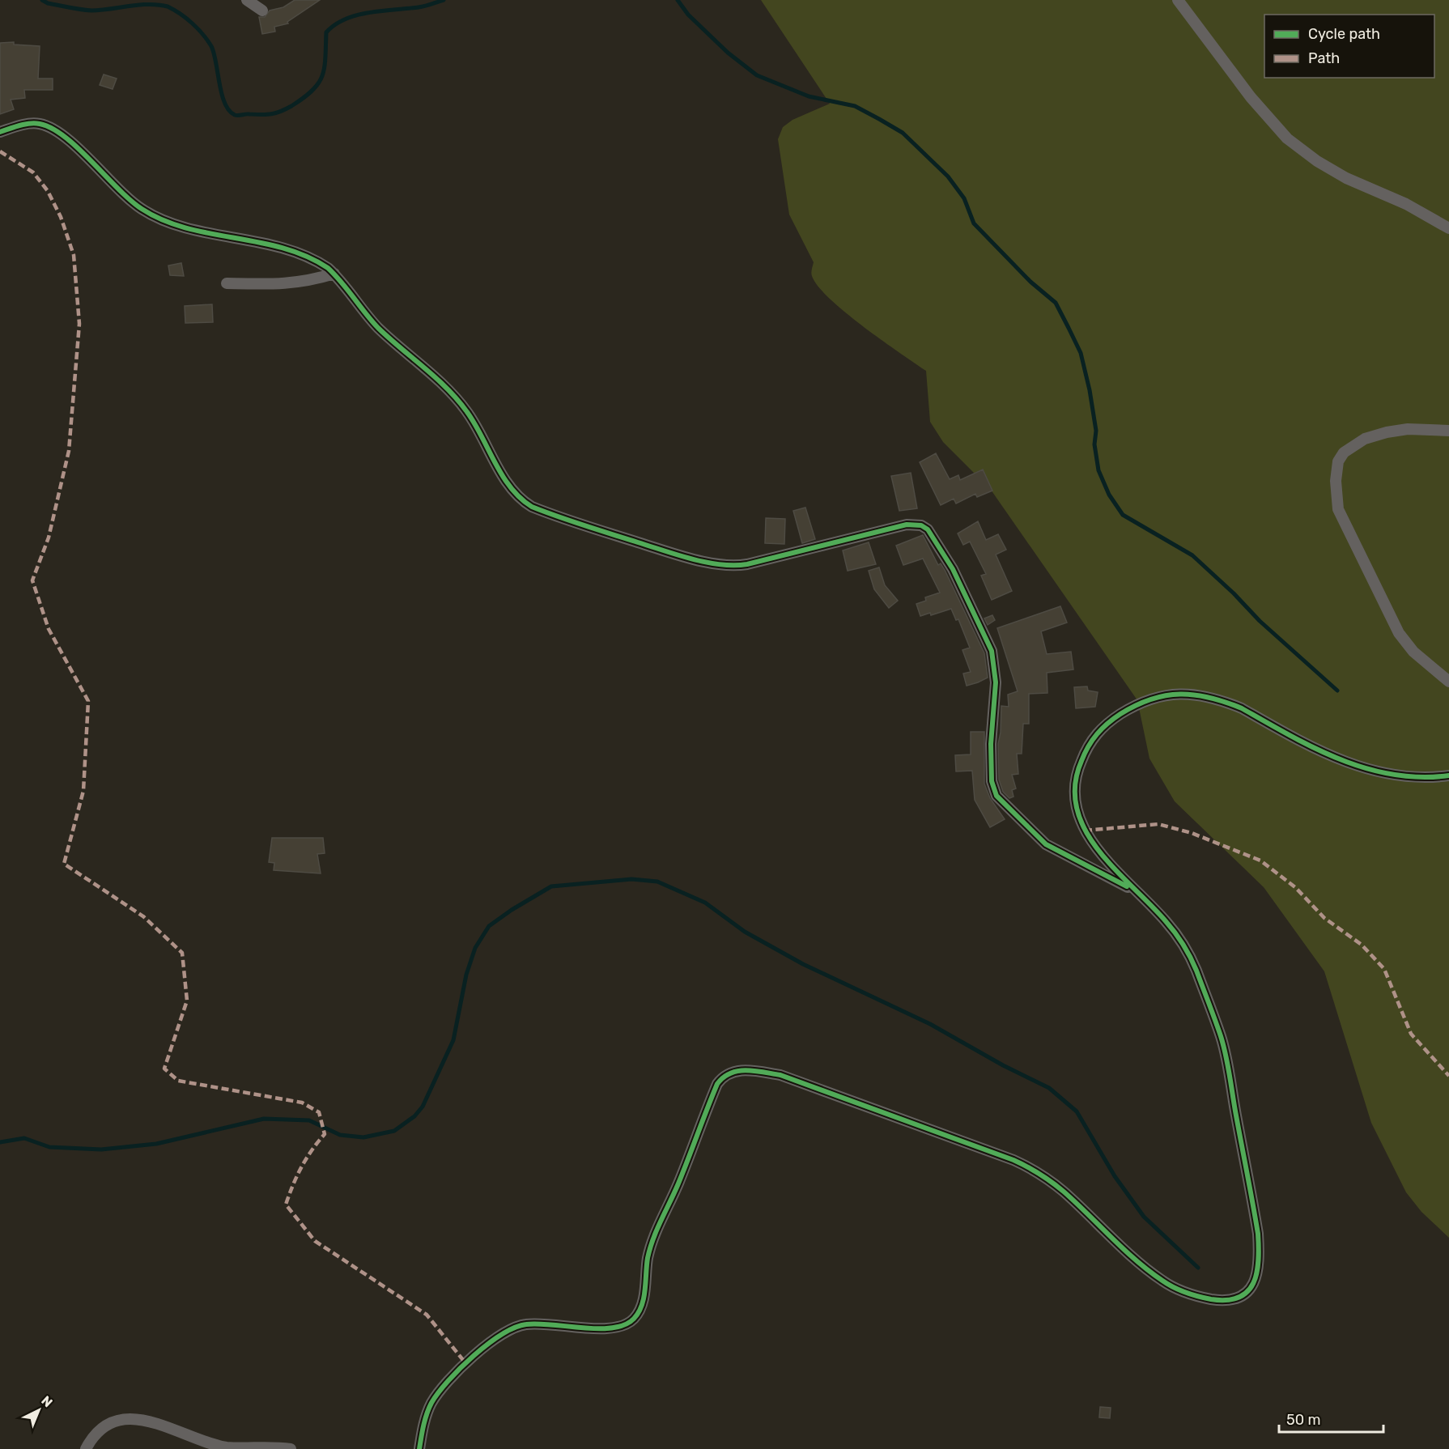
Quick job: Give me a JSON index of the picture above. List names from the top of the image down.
{
  "legend": ["Cycle path", "Path"],
  "scale_bar": "50 m",
  "north": "top right"
}
